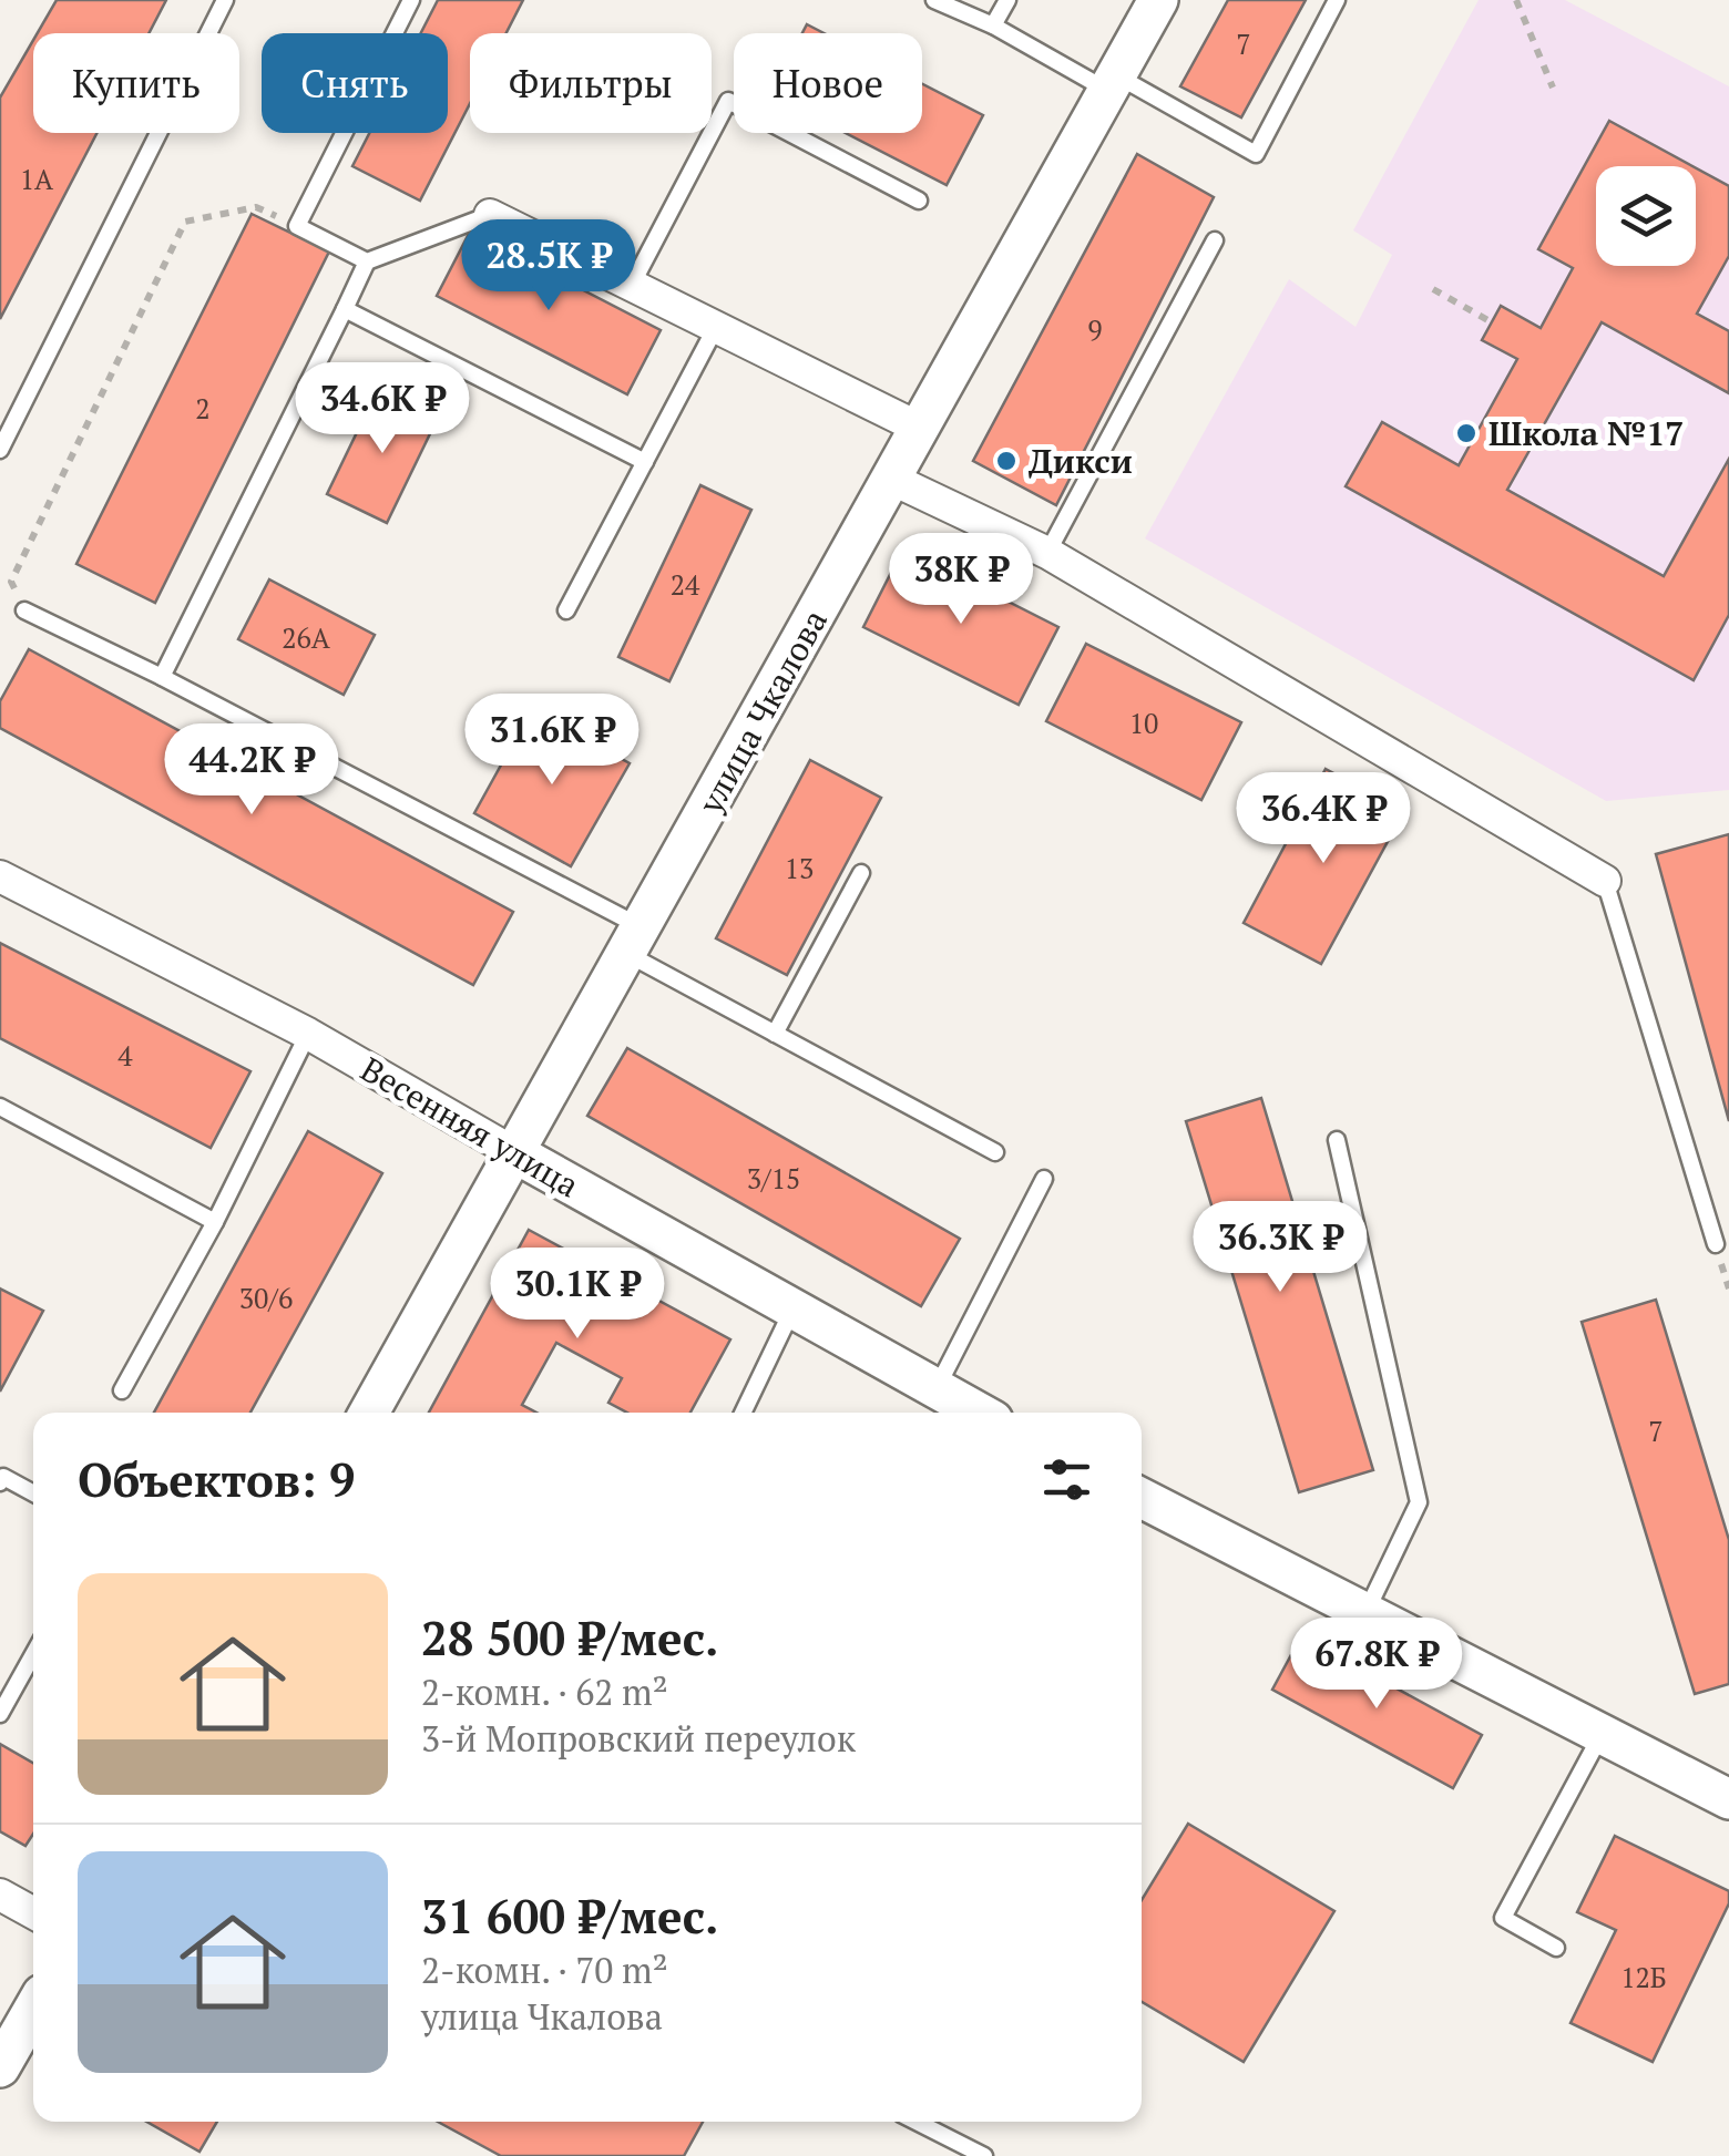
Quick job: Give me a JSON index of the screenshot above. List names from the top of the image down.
{
  "streets": {
    "street": ["улица Чкалова", "Весенняя улица"]
  },
  "crossings": [
    ["улица Чкалова", "Весенняя улица"]
  ],
  "places": ["Школа №17", "Дикси"],
  "house_numbers": [
    "7",
    "1А",
    "9",
    "2",
    "24",
    "26А",
    "10",
    "13",
    "4",
    "3/15",
    "30/6",
    "7",
    "12Б"
  ],
  "page": {
    "chip": [
      "Купить",
      "Снять",
      "Фильтры",
      "Новое"
    ],
    "price": [
      "28.5K ₽",
      "34.6K ₽",
      "38K ₽",
      "31.6K ₽",
      "44.2K ₽",
      "36.4K ₽",
      "36.3K ₽",
      "30.1K ₽",
      "67.8K ₽"
    ],
    "heading": "Объектов: 9",
    "list": [
      {
        "name": "28 500 ₽/мес.",
        "note": "2-комн. · 62 m² · 3-й Мопровский переулок"
      },
      {
        "name": "31 600 ₽/мес.",
        "note": "2-комн. · 70 m² · улица Чкалова"
      }
    ]
  }
}
